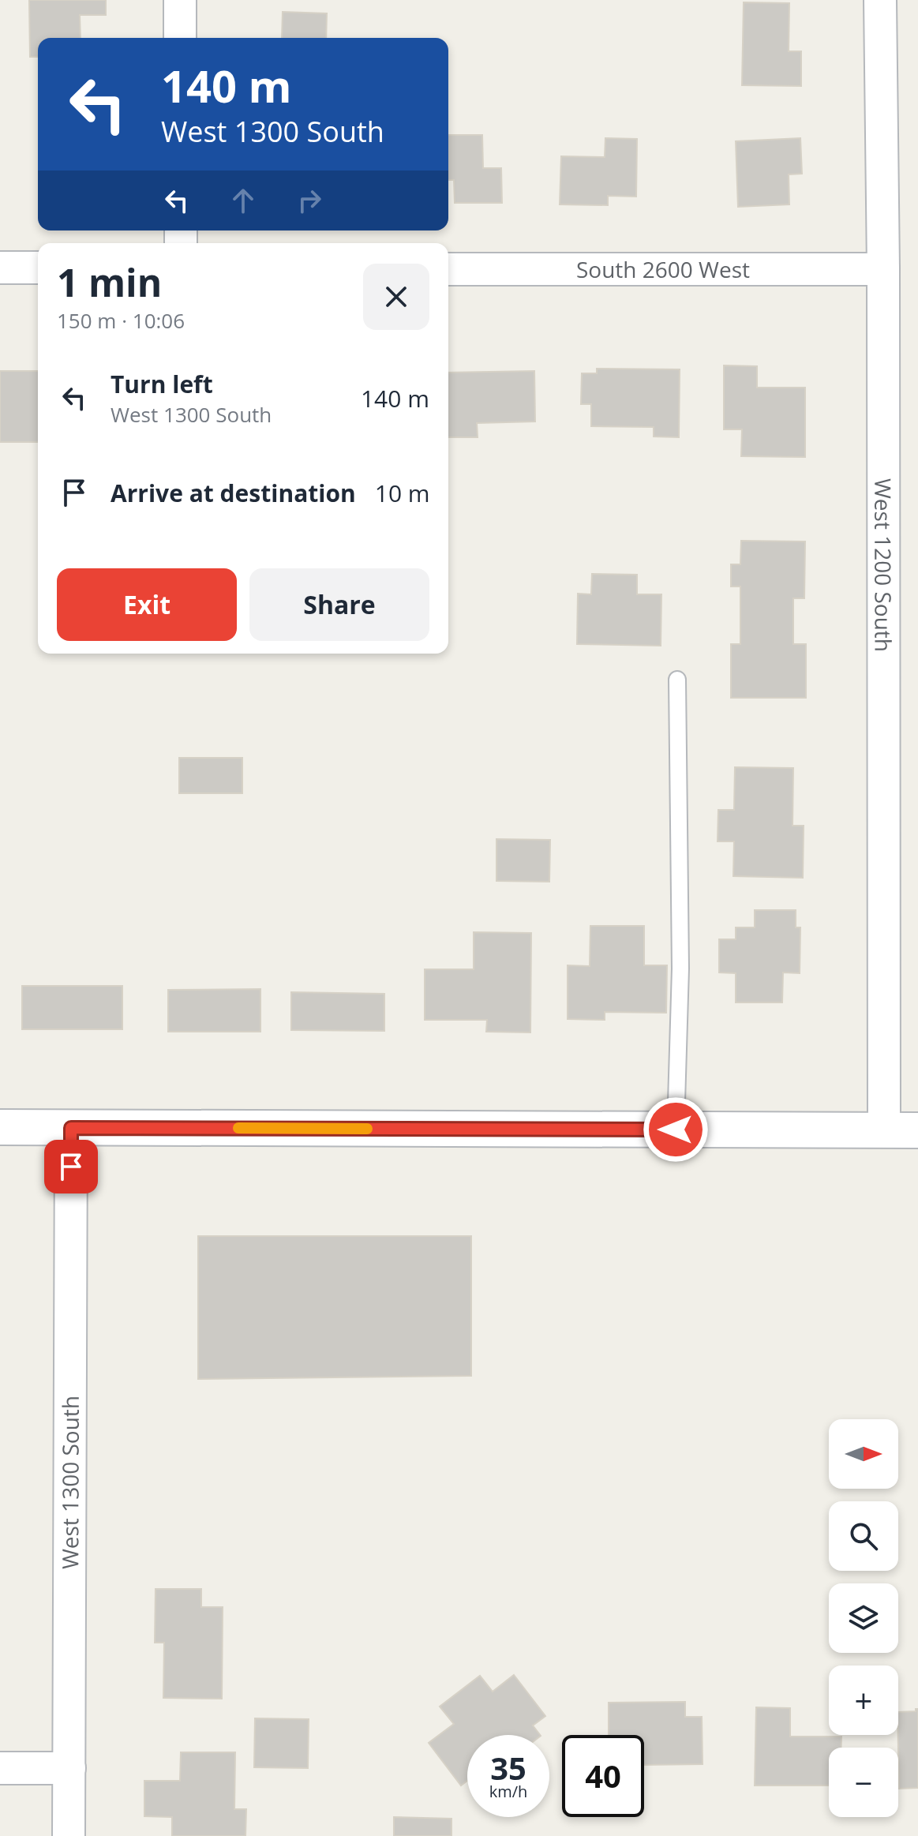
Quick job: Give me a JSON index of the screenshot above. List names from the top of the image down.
{
  "streets": {
    "street": ["South 2600 West", "West 1200 South", "West 1300 South"]
  },
  "crossings": [
    ["South 2600 West", "West 1200 South"]
  ],
  "north": "right",
  "page": {
    "turn": ["140 m", "West 1300 South"],
    "heading": ["1 min", "150 m · 10:06"],
    "list": [
      {
        "name": "Turn left",
        "note": "West 1300 South",
        "value": "140 m"
      },
      {
        "name": "Arrive at destination",
        "value": "10 m"
      }
    ],
    "buttons": ["Exit", "Share"],
    "map_buttons": ["+", "−"],
    "speed": "35 km/h",
    "limit": "40"
  }
}
